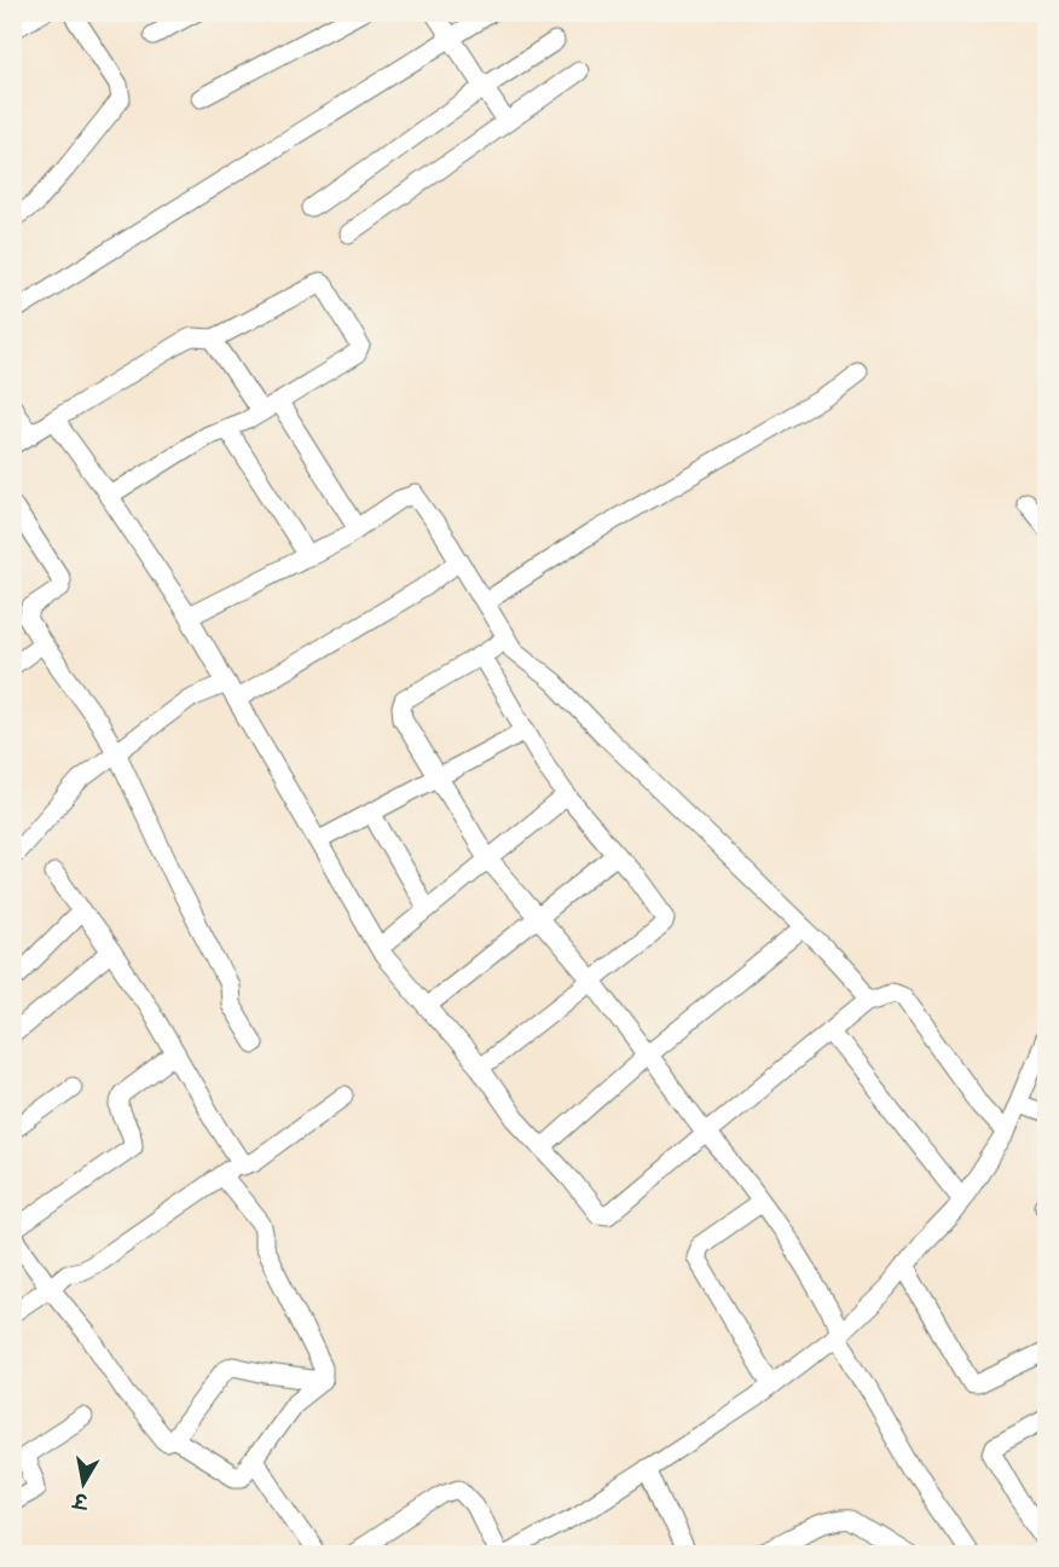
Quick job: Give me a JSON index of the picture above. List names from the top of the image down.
{
  "north": "bottom"
}
